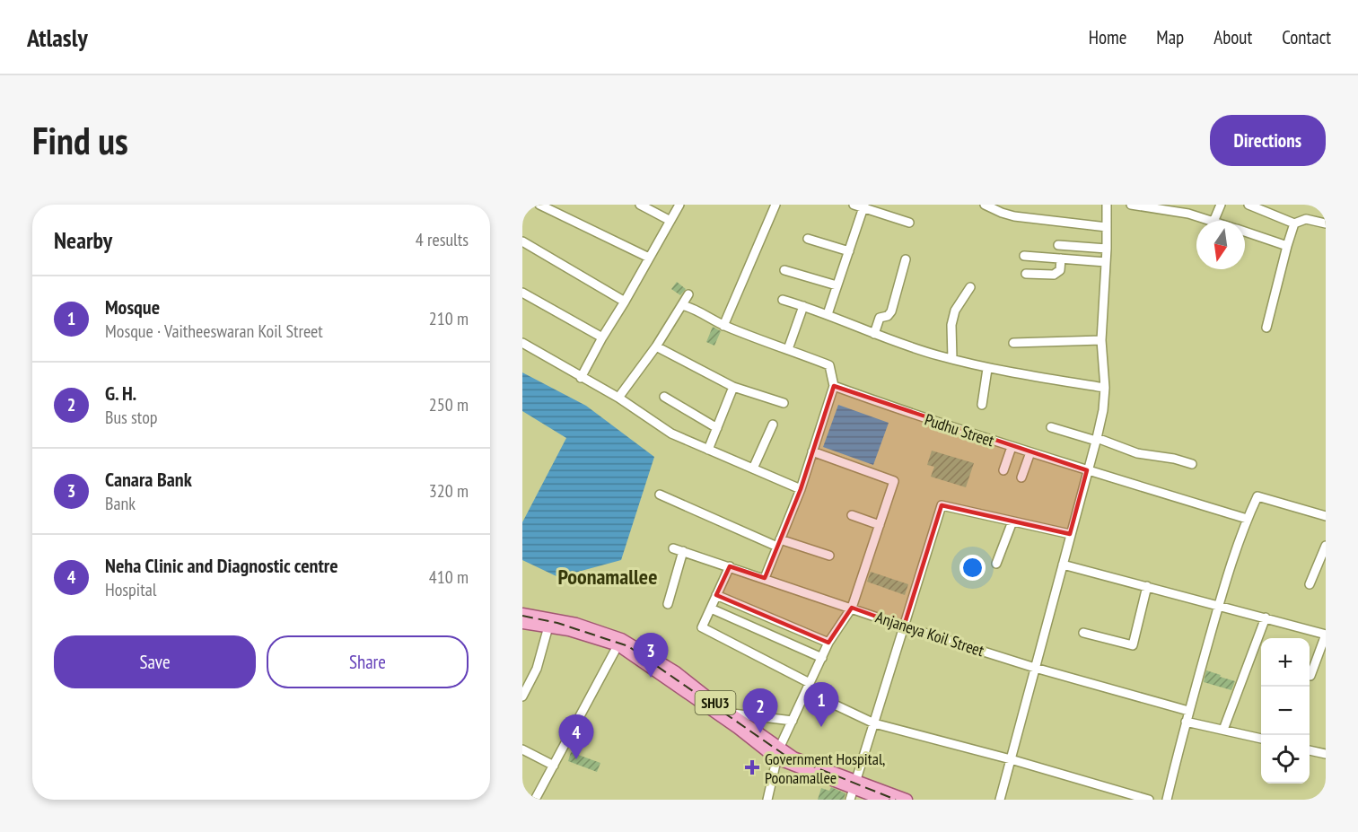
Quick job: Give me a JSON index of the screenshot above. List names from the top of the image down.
{
  "streets": {
    "main road": ["SHU3"],
    "street": ["Pudhu Street", "Anjaneya Koil Street"]
  },
  "districts": ["Poonamallee"],
  "places": {
    "health": ["Government Hospital, Poonamallee"]
  },
  "north": "bottom",
  "page": {
    "header": "Atlasly",
    "nav": [
      "Home",
      "Map",
      "About",
      "Contact"
    ],
    "buttons": [
      "Directions",
      ["Save", "Share"]
    ],
    "title": "Find us",
    "heading": ["Nearby", "4 results"],
    "list": [
      {
        "mark": "1",
        "name": "Mosque",
        "note": "Mosque · Vaitheeswaran Koil Street",
        "value": "210 m"
      },
      {
        "mark": "2",
        "name": "G. H.",
        "note": "Bus stop",
        "value": "250 m"
      },
      {
        "mark": "3",
        "name": "Canara Bank",
        "note": "Bank",
        "value": "320 m"
      },
      {
        "mark": "4",
        "name": "Neha Clinic and Diagnostic centre",
        "note": "Hospital",
        "value": "410 m"
      }
    ],
    "pins": [
      "3",
      "1",
      "2",
      "4"
    ],
    "map_buttons": ["+", "−"]
  }
}
